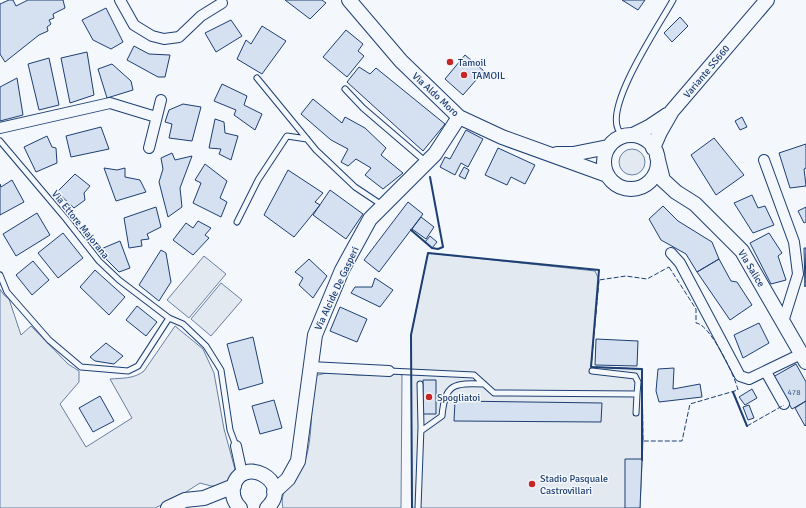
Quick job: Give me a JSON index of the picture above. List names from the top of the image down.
{
  "streets": {
    "main road": [
      "Variante SS660",
      "Via Aldo Moro",
      "Via Salice",
      "Via Alcide De Gasperi"
    ],
    "lane": ["Via Ettore Majorana"]
  },
  "crossings": [
    ["Variante SS660", "Via Aldo Moro"],
    ["Via Aldo Moro", "Via Alcide De Gasperi"]
  ],
  "places": [
    "Tamoil",
    "TAMOIL",
    "Spogliatoi",
    "Stadio Pasquale Castrovillari"
  ],
  "house_numbers": ["478"]
}
